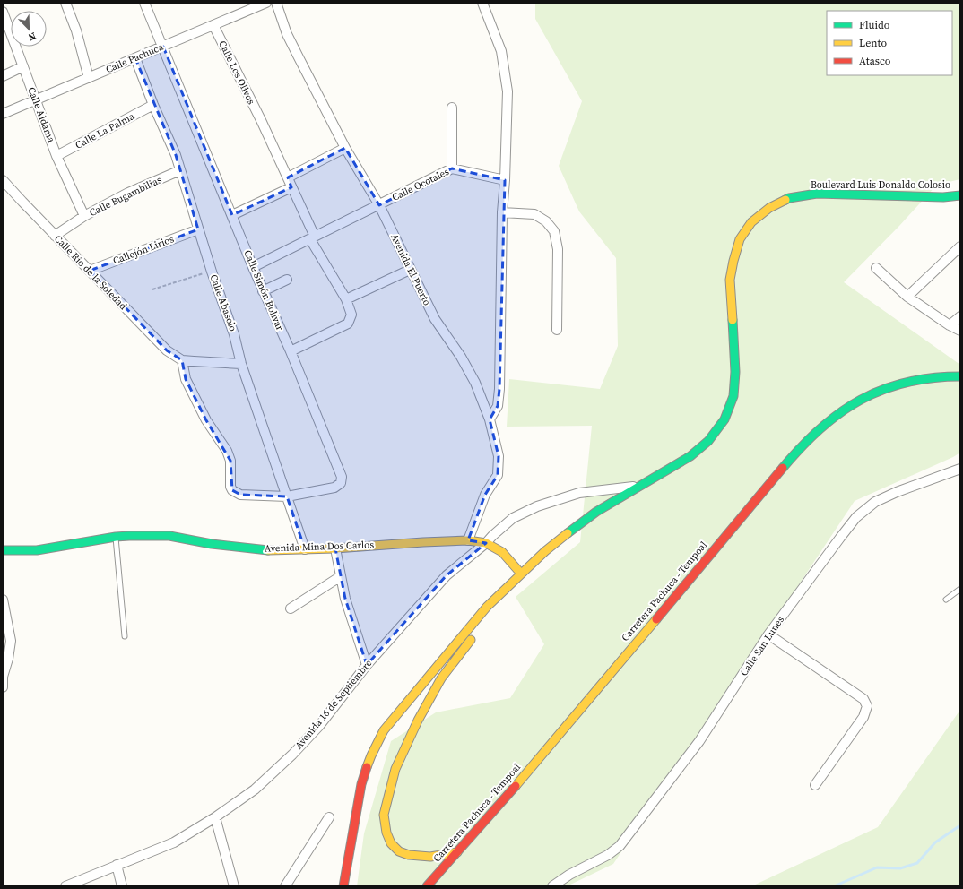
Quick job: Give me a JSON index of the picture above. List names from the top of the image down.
{
  "streets": {
    "main road": ["Boulevard Luis Donaldo Colosio", "Avenida Mina Dos Carlos", "Carretera Pachuca - Tempoal"],
    "street": [
      "Calle Pachuca",
      "Calle Los Olivos",
      "Calle Aldama",
      "Calle La Palma",
      "Calle Ocotales",
      "Calle Bugambilias",
      "Callejón Lirios",
      "Avenida El Puerto",
      "Calle Río de la Soledad",
      "Calle Simón Bolívar",
      "Calle Abasolo",
      "Calle San Lunes",
      "Avenida 16 de Septiembre"
    ]
  },
  "crossings": [
    ["Calle Pachuca", "Calle Los Olivos"],
    ["Calle Pachuca", "Calle Aldama"],
    ["Calle Pachuca", "Calle Simón Bolívar"],
    ["Calle Pachuca", "Calle Abasolo"],
    ["Calle Aldama", "Calle La Palma"],
    ["Calle Aldama", "Calle Bugambilias"],
    ["Calle La Palma", "Calle Abasolo"],
    ["Calle Ocotales", "Avenida El Puerto"],
    ["Calle Bugambilias", "Calle Río de la Soledad"],
    ["Calle Bugambilias", "Calle Abasolo"],
    ["Callejón Lirios", "Calle Río de la Soledad"],
    ["Callejón Lirios", "Calle Abasolo"],
    ["Avenida El Puerto", "Avenida Mina Dos Carlos"],
    ["Calle Río de la Soledad", "Calle Simón Bolívar"],
    ["Calle Simón Bolívar", "Calle Abasolo"],
    ["Calle Abasolo", "Avenida Mina Dos Carlos"],
    ["Avenida Mina Dos Carlos", "Avenida 16 de Septiembre"]
  ],
  "legend": ["Fluido", "Lento", "Atasco"],
  "north": "bottom right"
}
